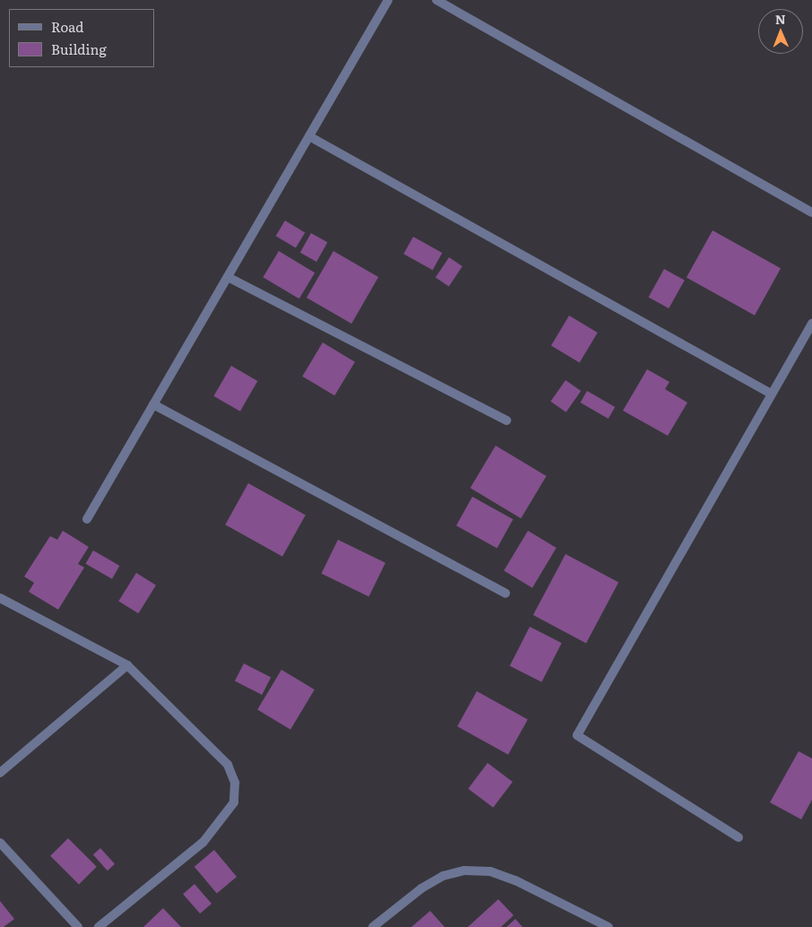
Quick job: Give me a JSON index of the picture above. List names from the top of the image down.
{
  "legend": ["Road", "Building"],
  "north": "top"
}
